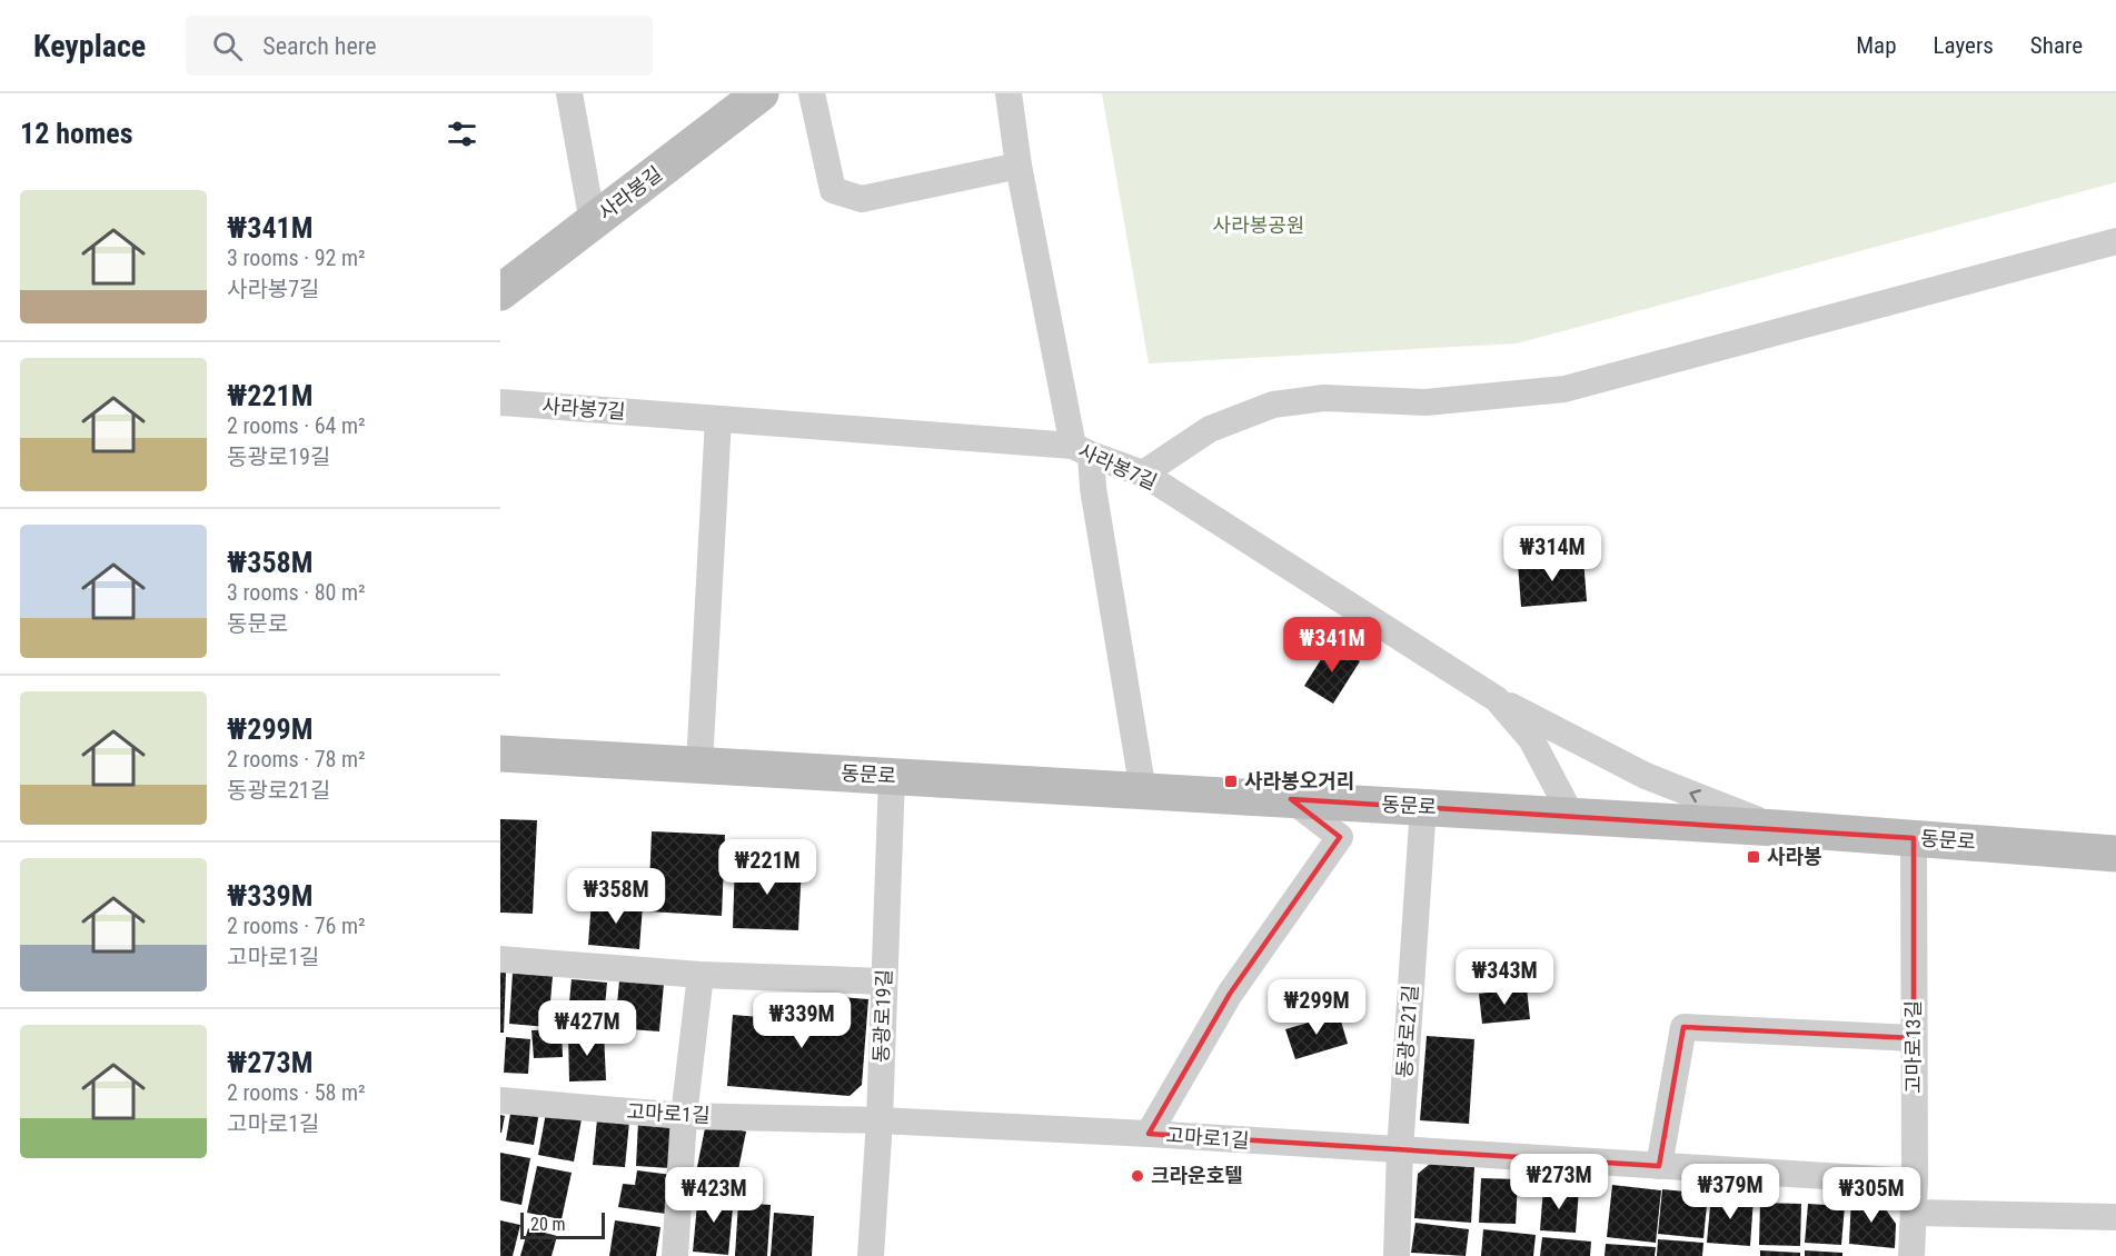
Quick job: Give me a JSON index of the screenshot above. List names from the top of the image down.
{
  "streets": {
    "main road": ["사라봉길", "동문로"],
    "street": [
      "사라봉7길",
      "동광로19길",
      "동광로21길",
      "고마로13길",
      "고마로1길"
    ]
  },
  "crossings": [
    ["사라봉7길", "동문로"],
    ["동문로", "동광로19길"],
    ["동문로", "동광로21길"],
    ["동문로", "고마로13길"],
    ["동광로19길", "고마로1길"],
    ["동광로21길", "고마로1길"],
    ["고마로13길", "고마로1길"]
  ],
  "parks": ["사라봉공원"],
  "places": {
    "transit": ["사라봉오거리", "사라봉"],
    "other": ["크라운호텔"]
  },
  "scale_bar": "20 m",
  "page": {
    "header": "Keyplace",
    "search": "Search here",
    "nav": ["Map", "Layers", "Share"],
    "heading": "12 homes",
    "list": [
      {
        "name": "₩341M",
        "note": "3 rooms · 92 m² · 사라봉7길"
      },
      {
        "name": "₩221M",
        "note": "2 rooms · 64 m² · 동광로19길"
      },
      {
        "name": "₩358M",
        "note": "3 rooms · 80 m² · 동문로"
      },
      {
        "name": "₩299M",
        "note": "2 rooms · 78 m² · 동광로21길"
      },
      {
        "name": "₩339M",
        "note": "2 rooms · 76 m² · 고마로1길"
      },
      {
        "name": "₩273M",
        "note": "2 rooms · 58 m² · 고마로1길"
      }
    ],
    "price": [
      "₩314M",
      "₩341M",
      "₩221M",
      "₩358M",
      "₩343M",
      "₩299M",
      "₩339M",
      "₩427M",
      "₩273M",
      "₩379M",
      "₩423M",
      "₩305M"
    ],
    "scale": "20 m"
  }
}
